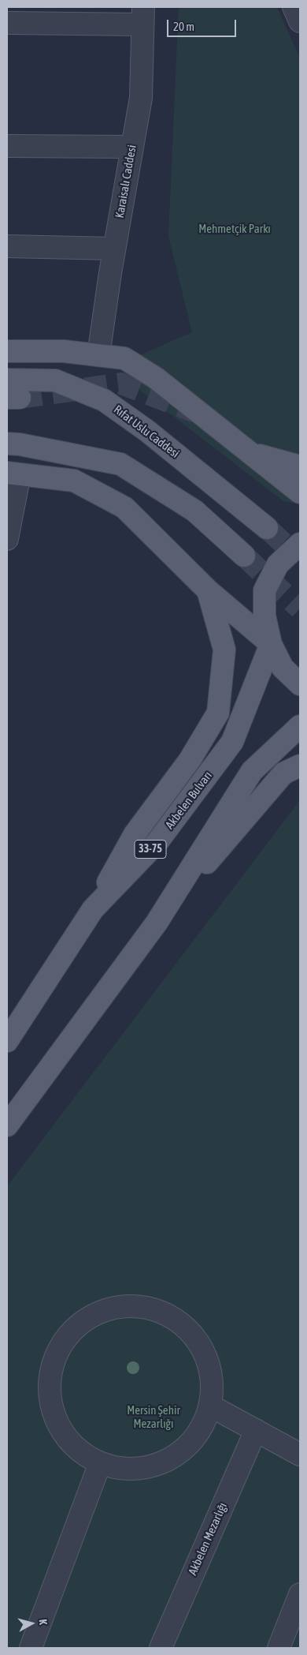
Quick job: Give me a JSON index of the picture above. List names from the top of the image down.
{
  "streets": {
    "main road": ["Rıfat Uslu Caddesi", "Akbelen Bulvarı", "33-75"],
    "street": ["Karaisalı Caddesi", "Akbelen Mezarlığı"]
  },
  "crossings": [
    ["Akbelen Bulvarı", "33-75"]
  ],
  "parks": ["Mehmetçik Parkı", "Mersin Şehir Mezarlığı"],
  "scale_bar": "20 m",
  "north": "right"
}
